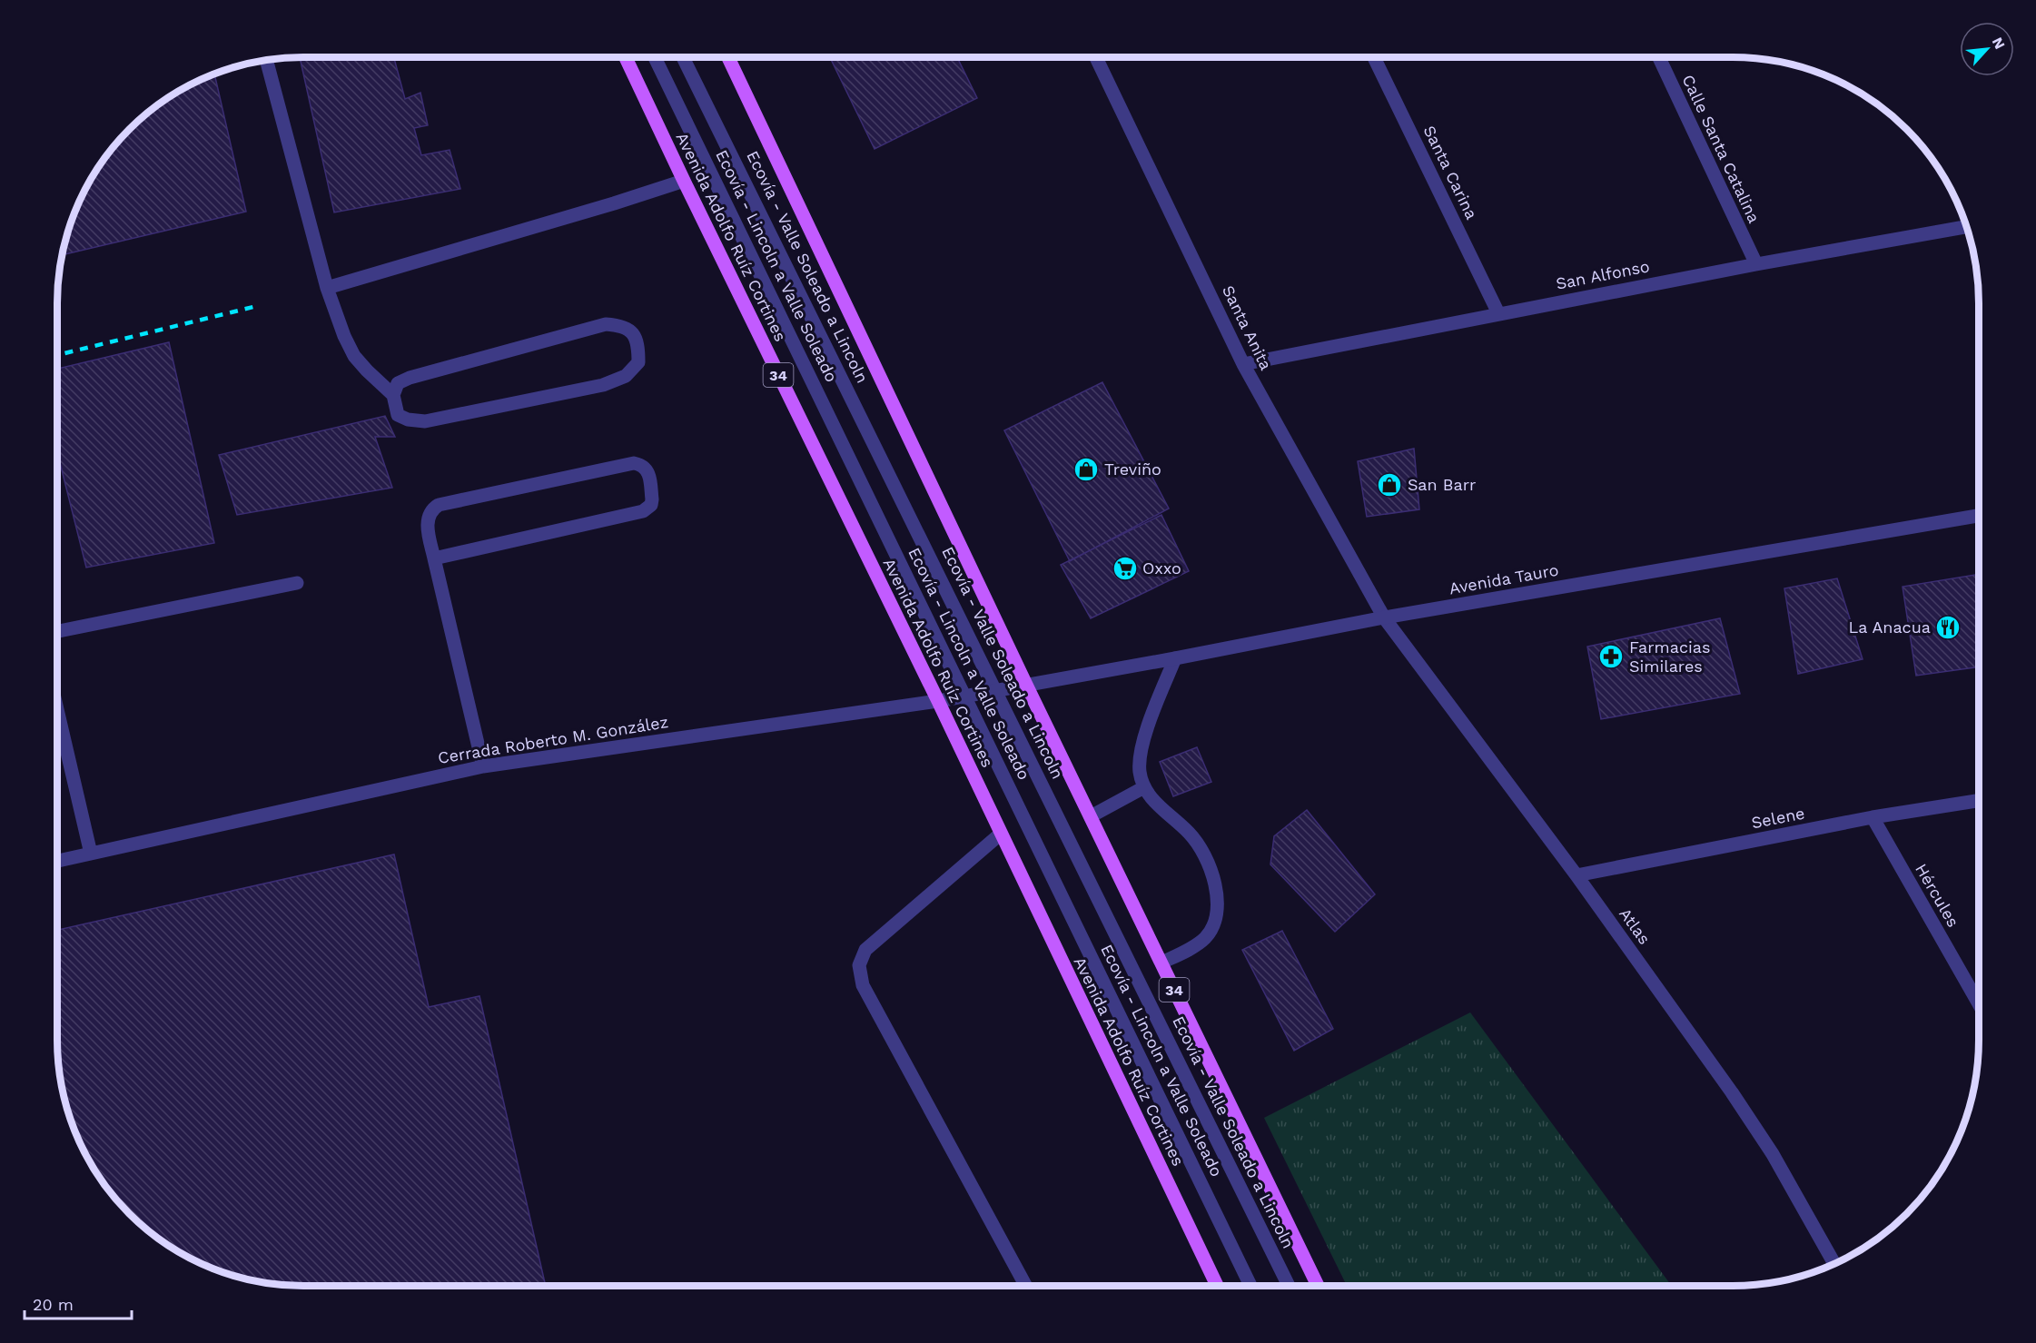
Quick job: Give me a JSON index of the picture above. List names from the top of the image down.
{
  "streets": {
    "main road": ["Avenida Adolfo Ruíz Cortines", "34"],
    "street": [
      "Calle Santa Catalina",
      "Santa Carina",
      "Ecovía - Lincoln a Valle Soleado",
      "Ecovía - Valle Soleado a Lincoln",
      "San Alfonso",
      "Santa Anita",
      "Avenida Tauro",
      "Cerrada Roberto M. González",
      "Selene",
      "Hércules",
      "Atlas"
    ]
  },
  "crossings": [
    ["Calle Santa Catalina", "San Alfonso"],
    ["Santa Carina", "San Alfonso"],
    ["Avenida Adolfo Ruíz Cortines", "Cerrada Roberto M. González"],
    ["Ecovía - Lincoln a Valle Soleado", "Cerrada Roberto M. González"],
    ["Ecovía - Valle Soleado a Lincoln", "Avenida Tauro"],
    ["Ecovía - Valle Soleado a Lincoln", "Cerrada Roberto M. González"],
    ["San Alfonso", "Santa Anita"],
    ["Santa Anita", "Avenida Tauro"],
    ["Santa Anita", "Atlas"],
    ["34", "Avenida Tauro"],
    ["Avenida Tauro", "Cerrada Roberto M. González"],
    ["Avenida Tauro", "Atlas"],
    ["Selene", "Hércules"],
    ["Selene", "Atlas"]
  ],
  "places": {
    "shop": ["Treviño", "San Barr"],
    "supermarket": ["Oxxo"],
    "restaurant": ["La Anacua"],
    "pharmacy": ["Farmacias Similares"]
  },
  "scale_bar": "20 m",
  "north": "top right"
}
